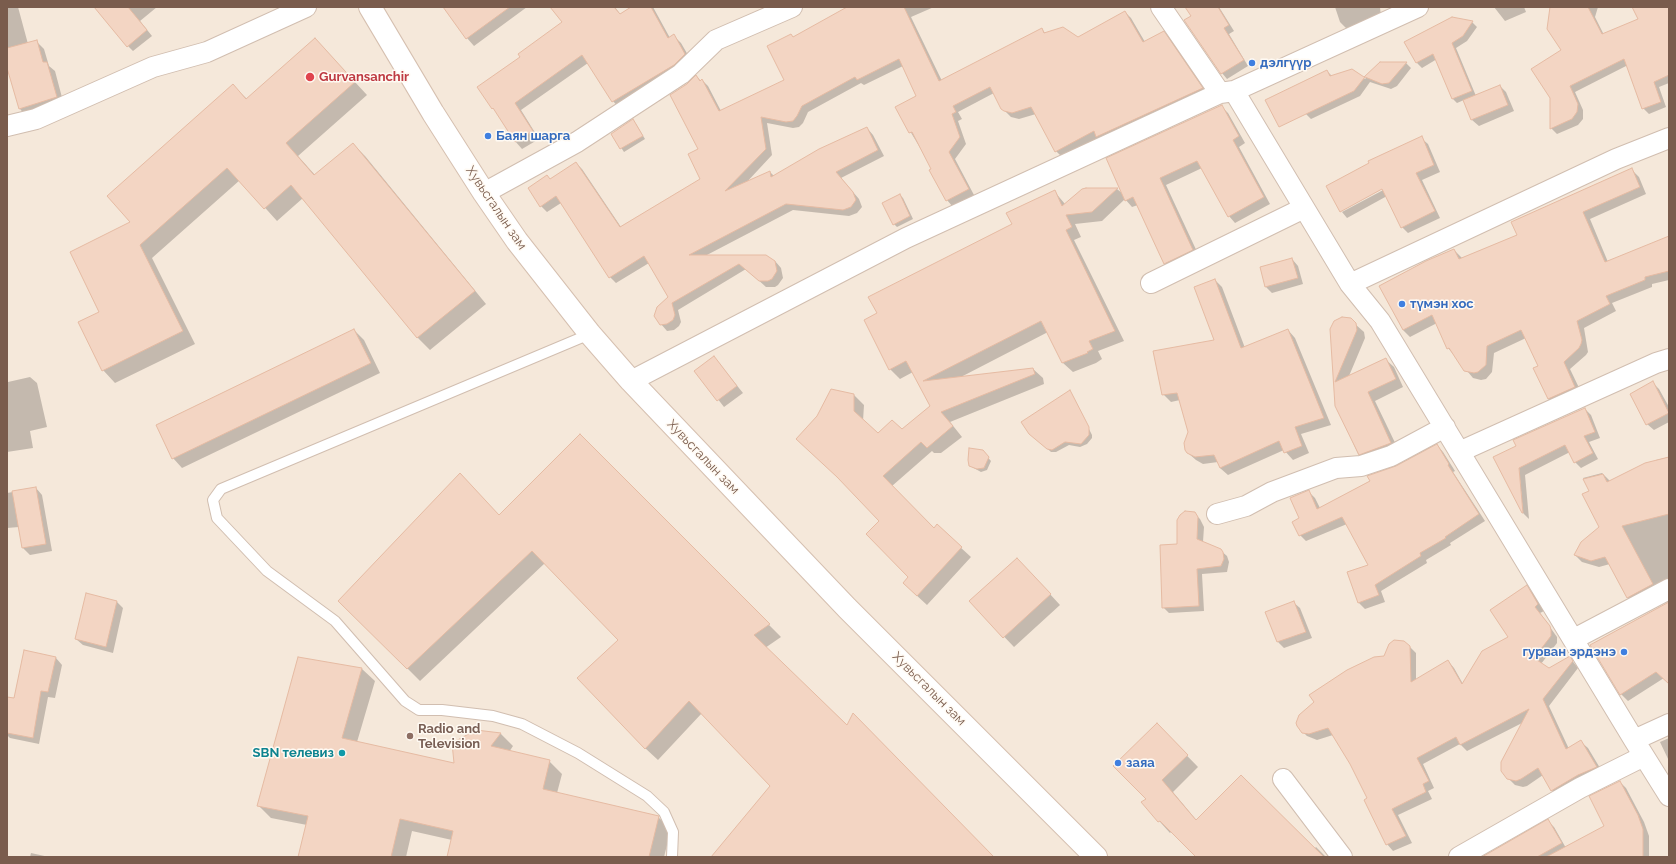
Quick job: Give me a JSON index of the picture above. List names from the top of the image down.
{
  "streets": {
    "main road": ["Хувьсгалын зам"]
  },
  "places": [
    "дэлгүүр",
    "Gurvansanchir",
    "Баян шарга",
    "түмэн хос",
    "гурван эрдэнэ",
    "Radio and Television",
    "SBN телевиз",
    "заяа"
  ]
}
